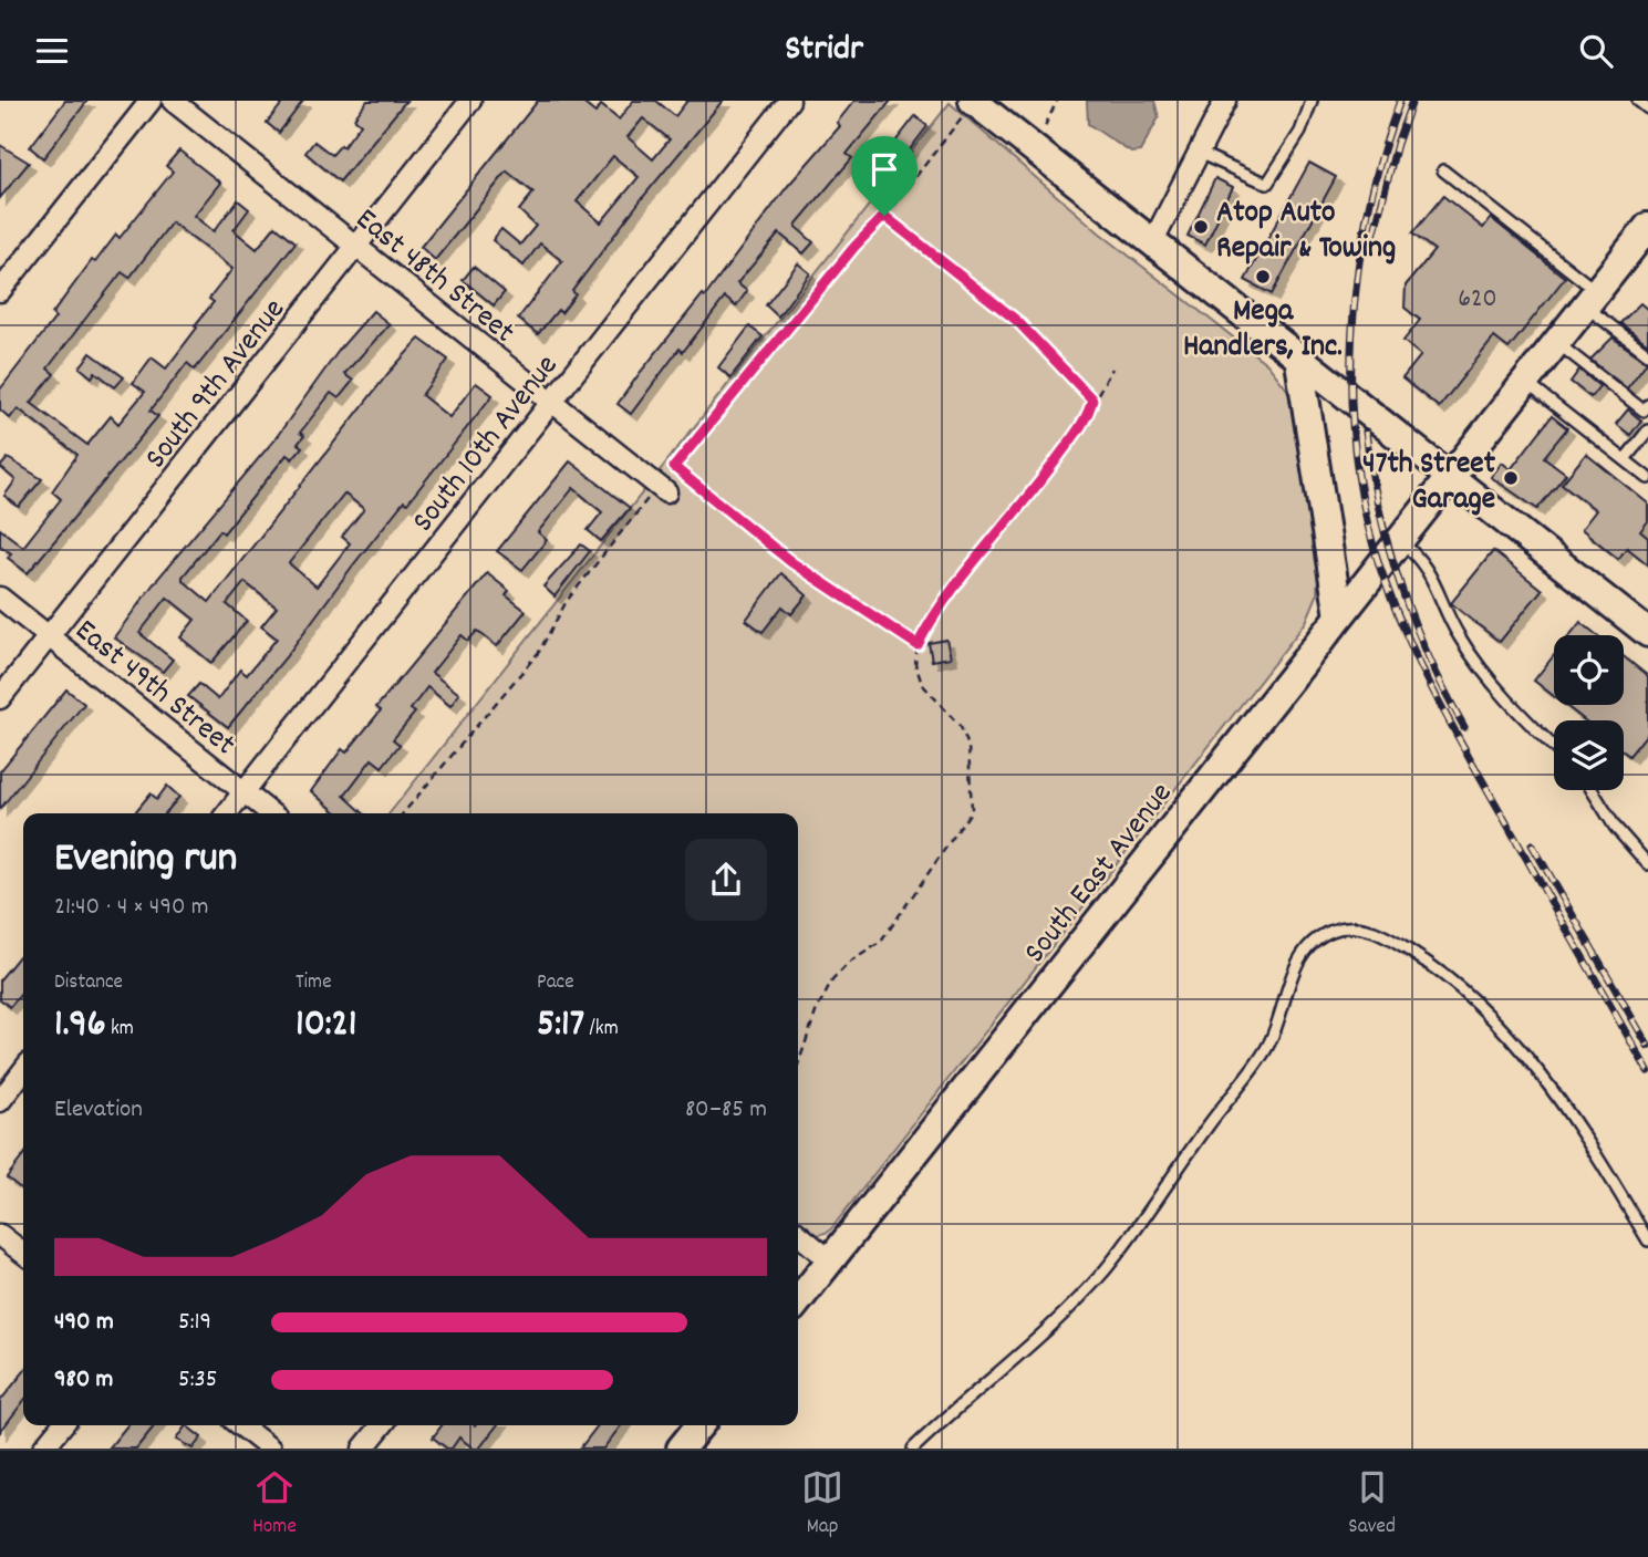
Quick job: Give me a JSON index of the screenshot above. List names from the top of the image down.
{
  "streets": {
    "main road": ["South East Avenue"],
    "street": [
      "East 48th Street",
      "South 9th Avenue",
      "South 10th Avenue",
      "East 49th Street"
    ]
  },
  "crossings": [
    ["East 48th Street", "South 9th Avenue"],
    ["East 48th Street", "South 10th Avenue"],
    ["South 9th Avenue", "East 49th Street"],
    ["South 10th Avenue", "East 49th Street"]
  ],
  "places": ["Atop Auto Repair & Towing", "Mega Handlers, Inc.", "47th Street Garage"],
  "house_numbers": ["620"],
  "page": {
    "header": "Stridr",
    "heading": ["Evening run", "21:40 · 4 × 490 m"],
    "stats": [
      ["Distance", "1.96 km"],
      ["Time", "10:21"],
      ["Pace", "5:17 /km"]
    ],
    "chart": ["Elevation", "80–85 m"],
    "list": [
      {
        "name": "490 m",
        "note": "5:19"
      },
      {
        "name": "980 m",
        "note": "5:35"
      }
    ],
    "tabs": ["Home", "Map", "Saved"]
  }
}
